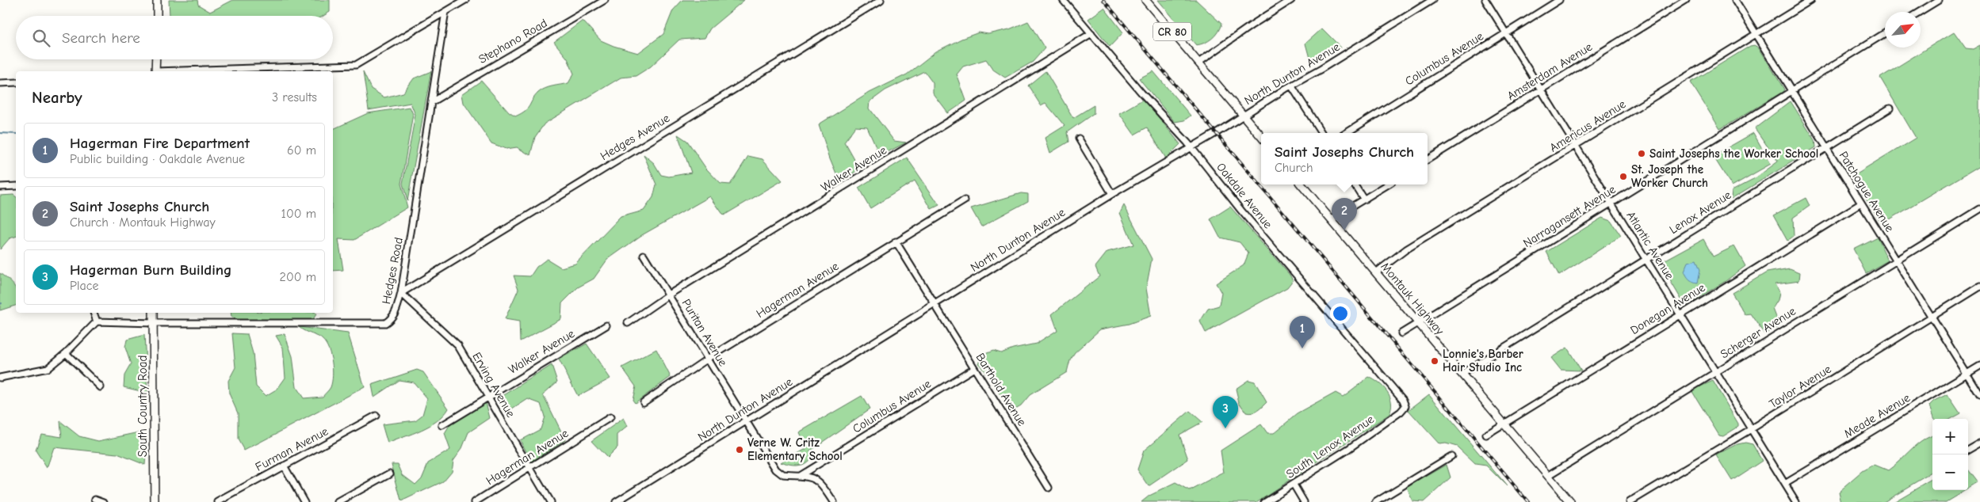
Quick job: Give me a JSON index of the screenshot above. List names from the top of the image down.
{
  "streets": {
    "main road": ["CR 80", "Montauk Highway", "South Country Road"],
    "street": [
      "Stephano Road",
      "Columbus Avenue",
      "Amsterdam Avenue",
      "North Dunton Avenue",
      "Americus Avenue",
      "Hedges Avenue",
      "Walker Avenue",
      "Patchogue Avenue",
      "Oakdale Avenue",
      "Lenox Avenue",
      "Narragansett Avenue",
      "Atlantic Avenue",
      "Hedges Road",
      "Hagerman Avenue",
      "Donegan Avenue",
      "Puritan Avenue",
      "Scherger Avenue",
      "Erving Avenue",
      "Taylor Avenue",
      "Barthold Avenue",
      "Meade Avenue",
      "South Lenox Avenue",
      "Furman Avenue"
    ]
  },
  "crossings": [
    ["CR 80", "North Dunton Avenue"],
    ["Stephano Road", "Hedges Road"],
    ["Columbus Avenue", "Atlantic Avenue"],
    ["Columbus Avenue", "Puritan Avenue"],
    ["Columbus Avenue", "Barthold Avenue"],
    ["Amsterdam Avenue", "Atlantic Avenue"],
    ["North Dunton Avenue", "Oakdale Avenue"],
    ["North Dunton Avenue", "Puritan Avenue"],
    ["North Dunton Avenue", "Barthold Avenue"],
    ["Americus Avenue", "Patchogue Avenue"],
    ["Americus Avenue", "Atlantic Avenue"],
    ["Americus Avenue", "Montauk Highway"],
    ["Hedges Avenue", "Hedges Road"],
    ["Hedges Avenue", "Erving Avenue"],
    ["Walker Avenue", "Oakdale Avenue"],
    ["Walker Avenue", "Puritan Avenue"],
    ["Walker Avenue", "Erving Avenue"],
    ["Patchogue Avenue", "Lenox Avenue"],
    ["Patchogue Avenue", "Narragansett Avenue"],
    ["Patchogue Avenue", "Donegan Avenue"],
    ["Patchogue Avenue", "Scherger Avenue"],
    ["Patchogue Avenue", "Taylor Avenue"],
    ["Patchogue Avenue", "Meade Avenue"],
    ["Oakdale Avenue", "South Lenox Avenue"],
    ["Lenox Avenue", "Atlantic Avenue"],
    ["Lenox Avenue", "Montauk Highway"],
    ["Narragansett Avenue", "Atlantic Avenue"],
    ["Narragansett Avenue", "Montauk Highway"],
    ["Atlantic Avenue", "Donegan Avenue"],
    ["Atlantic Avenue", "Scherger Avenue"],
    ["Atlantic Avenue", "Taylor Avenue"],
    ["Atlantic Avenue", "Meade Avenue"],
    ["Hedges Road", "Erving Avenue"],
    ["Hedges Road", "South Country Road"],
    ["Hagerman Avenue", "Puritan Avenue"],
    ["Hagerman Avenue", "Erving Avenue"],
    ["Hagerman Avenue", "Barthold Avenue"],
    ["Montauk Highway", "Donegan Avenue"],
    ["Montauk Highway", "Scherger Avenue"]
  ],
  "places": [
    "Saint Josephs the Worker School",
    "St. Joseph the Worker Church",
    "Lonnie's Barber Hair Studio Inc",
    "Verne W. Critz Elementary School"
  ],
  "north": "top right",
  "page": {
    "search": "Search here",
    "heading": ["Nearby", "3 results"],
    "list": [
      {
        "mark": "1",
        "name": "Hagerman Fire Department",
        "note": "Public building · Oakdale Avenue",
        "value": "60 m"
      },
      {
        "mark": "2",
        "name": "Saint Josephs Church",
        "note": "Church · Montauk Highway",
        "value": "100 m"
      },
      {
        "mark": "3",
        "name": "Hagerman Burn Building",
        "note": "Place",
        "value": "200 m"
      }
    ],
    "popup": ["Saint Josephs Church", "Church"],
    "pins": ["2", "1", "3"],
    "map_buttons": ["+", "−"]
  }
}
